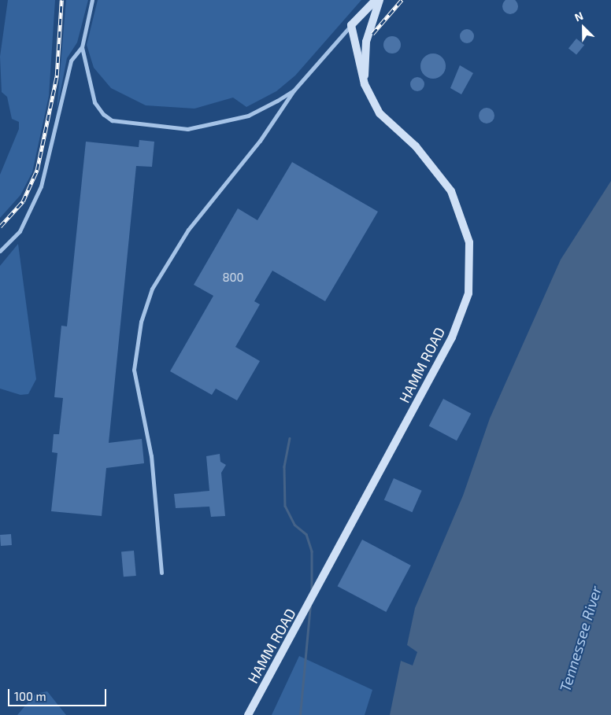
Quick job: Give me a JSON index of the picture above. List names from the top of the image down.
{
  "streets": {
    "main road": ["HAMM ROAD"]
  },
  "water": ["Tennessee River"],
  "house_numbers": ["800"],
  "scale_bar": "100 m",
  "north": "top left"
}
